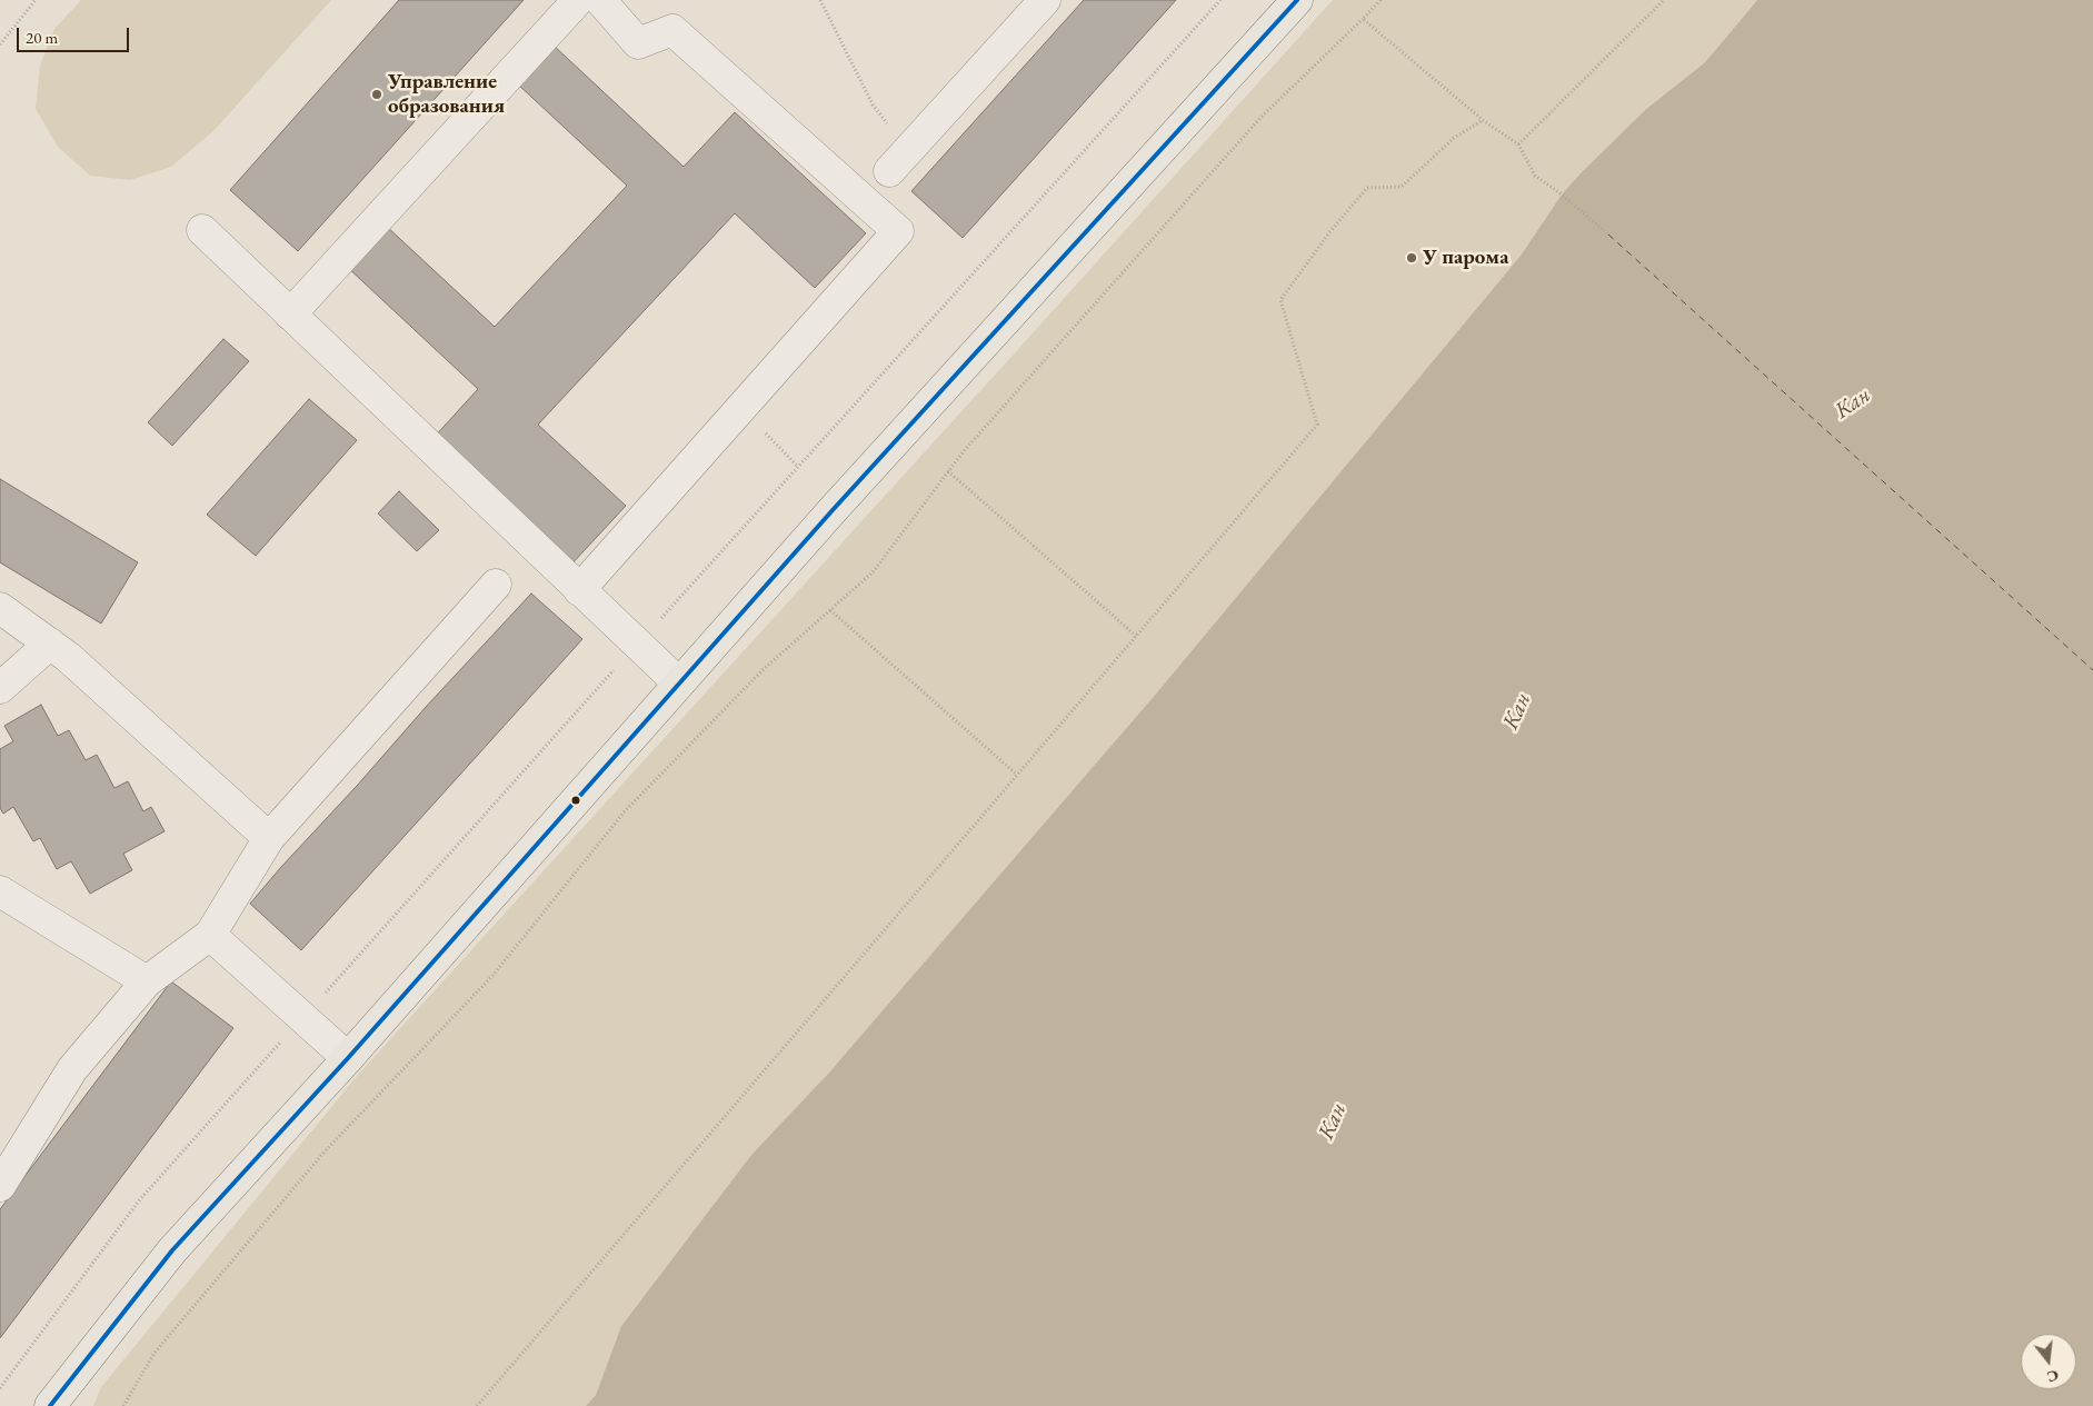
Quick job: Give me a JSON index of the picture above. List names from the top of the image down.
{
  "water": ["Кан"],
  "places": ["Управление образования", "У парома"],
  "scale_bar": "20 m",
  "north": "bottom"
}
